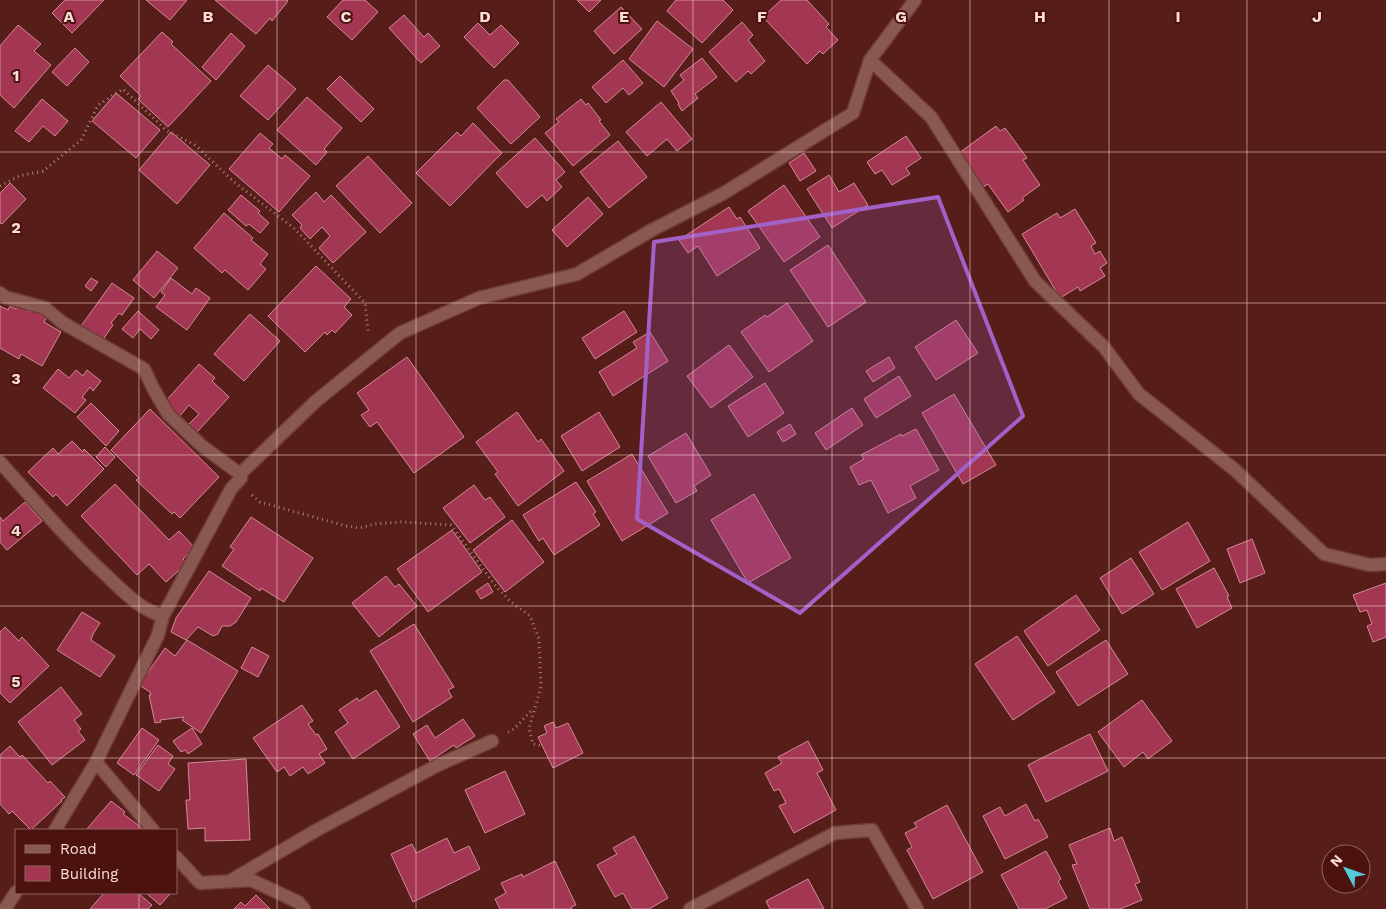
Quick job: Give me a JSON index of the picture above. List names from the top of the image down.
{
  "legend": ["Road", "Building"],
  "north": "top left",
  "grid": {
    "columns": [
      "A",
      "B",
      "C",
      "D",
      "E",
      "F",
      "G",
      "H",
      "I",
      "J"
    ],
    "rows": [
      "1",
      "2",
      "3",
      "4",
      "5"
    ]
  }
}
